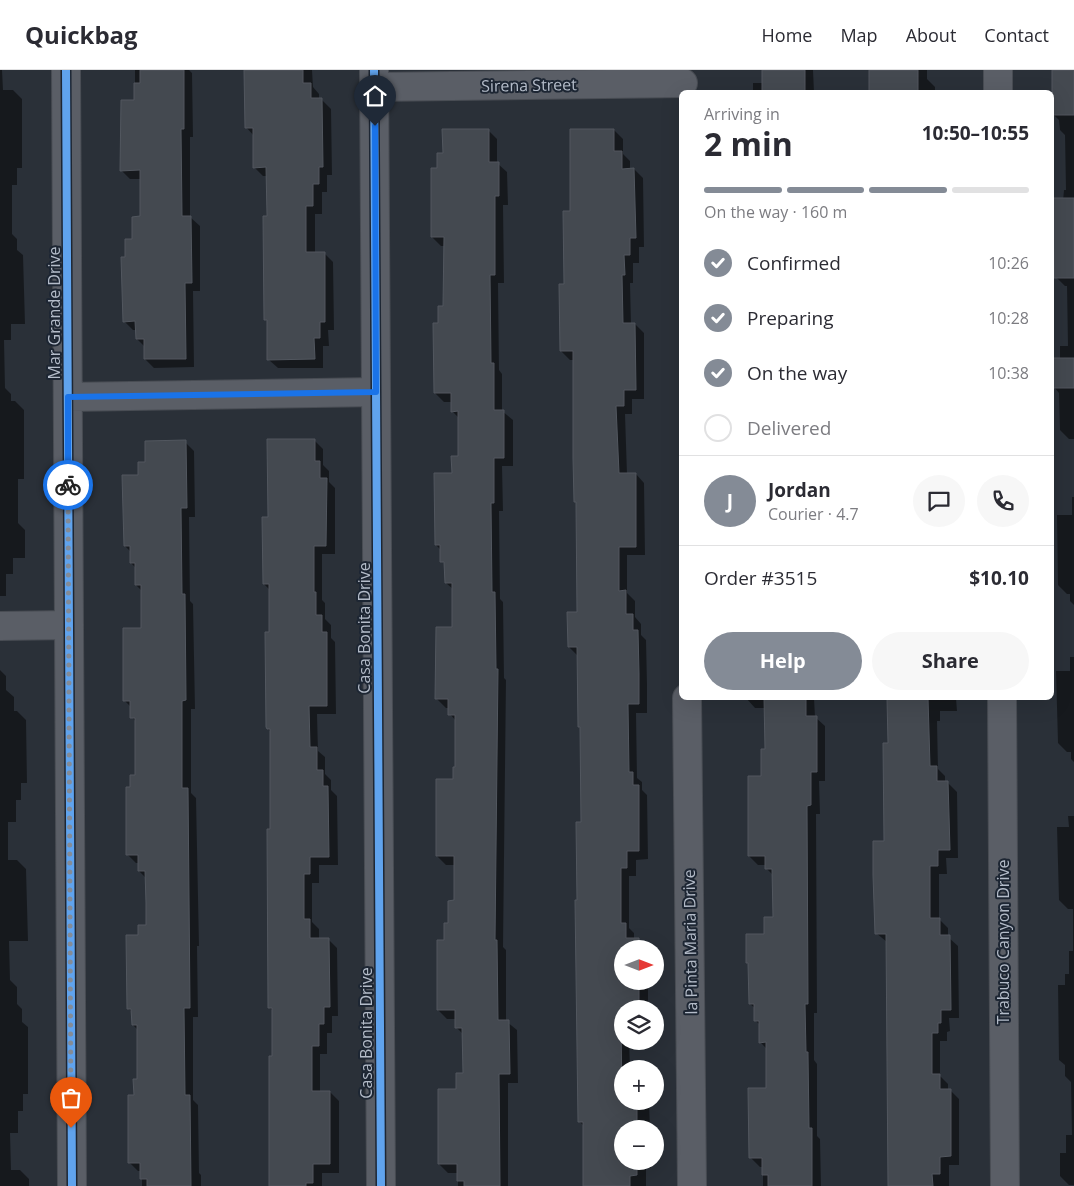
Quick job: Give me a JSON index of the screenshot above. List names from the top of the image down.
{
  "streets": {
    "street": [
      "Sirena Street",
      "Mar Grande Drive",
      "Casa Bonita Drive",
      "la Pinta Maria Drive",
      "Trabuco Canyon Drive"
    ]
  },
  "crossings": [
    ["Sirena Street", "Casa Bonita Drive"]
  ],
  "north": "right",
  "page": {
    "header": "Quickbag",
    "nav": [
      "Home",
      "Map",
      "About",
      "Contact"
    ],
    "heading": ["2 min", "Arriving in", "10:50–10:55"],
    "panel": [
      "Jordan",
      "Courier · 4.7",
      "Order #3515",
      "$10.10"
    ],
    "bar": "On the way · 160 m",
    "list": [
      ["Confirmed", "10:26"],
      ["Preparing", "10:28"],
      ["On the way", "10:38"],
      "Delivered"
    ],
    "round": "J",
    "buttons": ["Help", "Share"],
    "map_buttons": ["+", "−"]
  }
}
